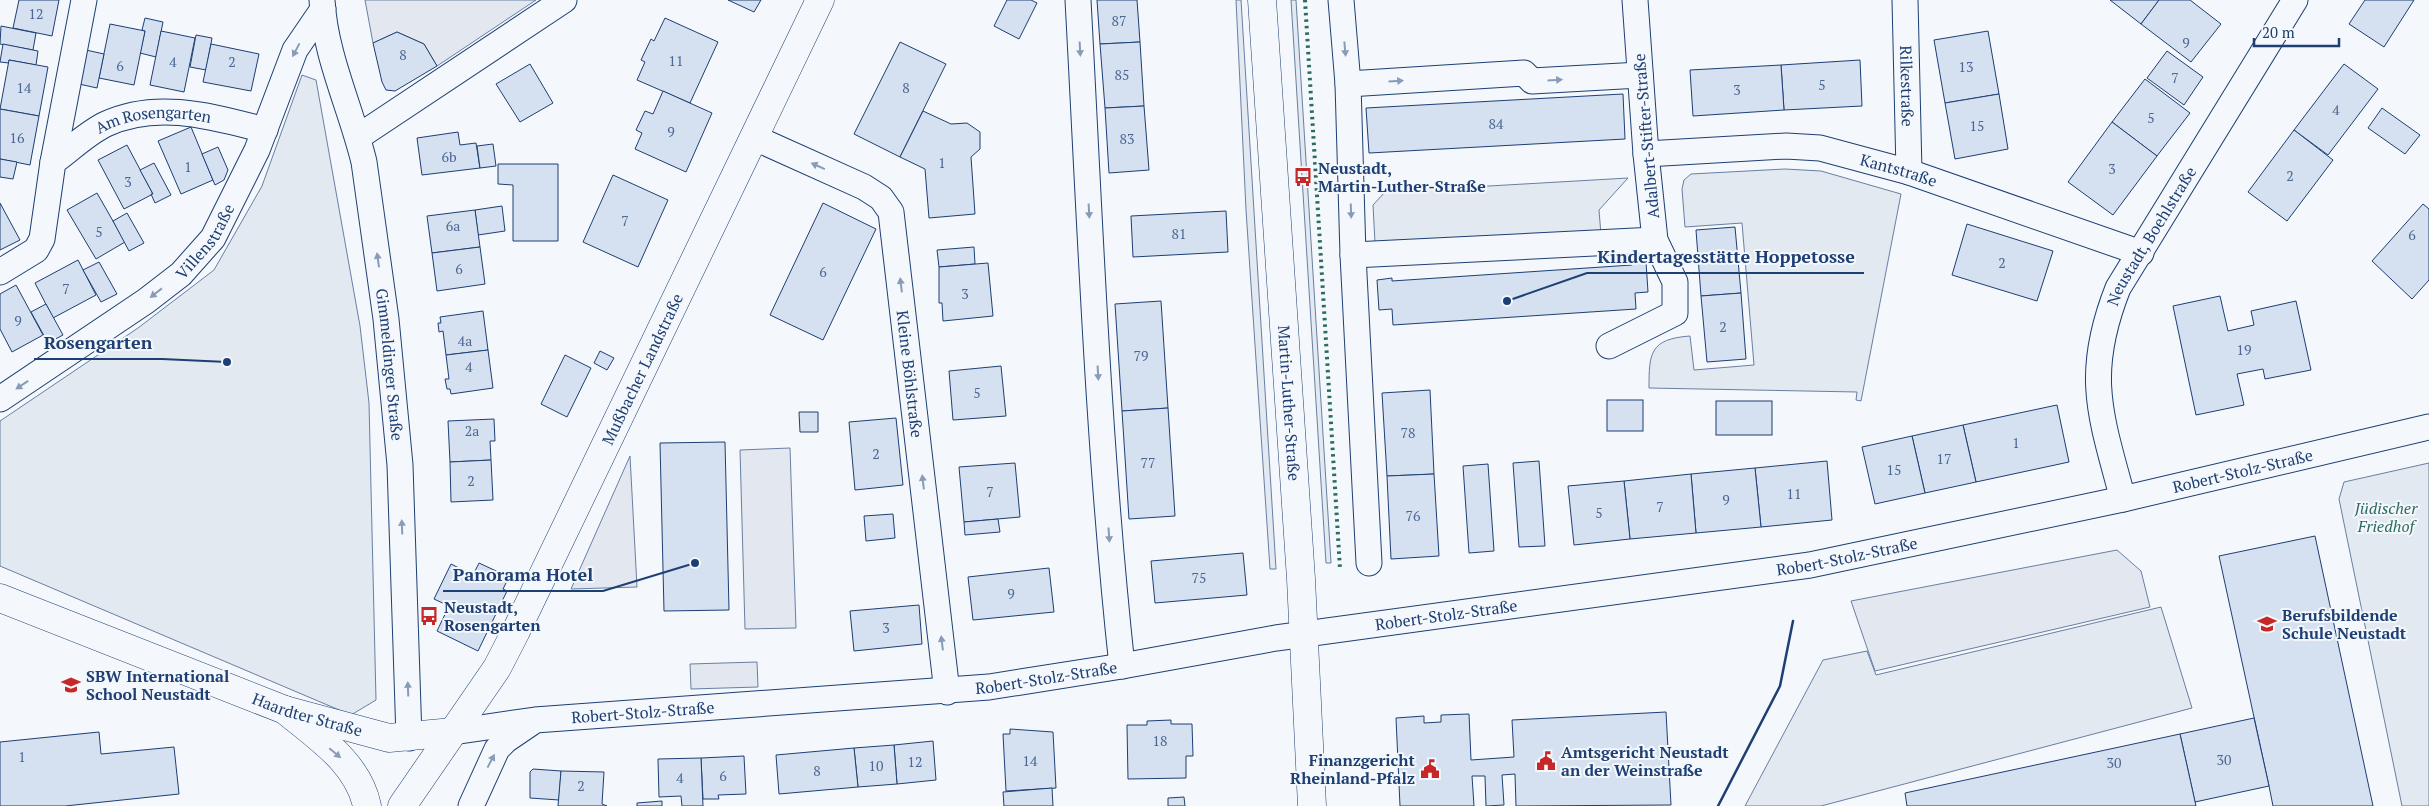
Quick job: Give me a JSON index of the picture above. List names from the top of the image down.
{
  "streets": {
    "street": [
      "Rilkestraße",
      "Am Rosengarten",
      "Adalbert-Stifter-Straße",
      "Kantstraße",
      "Neustadt, Boehlstraße",
      "Villenstraße",
      "Gimmeldinger Straße",
      "Mußbacher Landstraße",
      "Kleine Böhlstraße",
      "Martin-Luther-Straße",
      "Robert-Stolz-Straße",
      "Haardter Straße"
    ]
  },
  "crossings": [
    ["Rilkestraße", "Kantstraße"],
    ["Am Rosengarten", "Villenstraße"],
    ["Adalbert-Stifter-Straße", "Kantstraße"],
    ["Kantstraße", "Neustadt, Boehlstraße"],
    ["Neustadt, Boehlstraße", "Robert-Stolz-Straße"],
    ["Villenstraße", "Gimmeldinger Straße"],
    ["Gimmeldinger Straße", "Haardter Straße"],
    ["Mußbacher Landstraße", "Kleine Böhlstraße"],
    ["Mußbacher Landstraße", "Robert-Stolz-Straße"],
    ["Mußbacher Landstraße", "Haardter Straße"],
    ["Kleine Böhlstraße", "Robert-Stolz-Straße"],
    ["Martin-Luther-Straße", "Robert-Stolz-Straße"],
    ["Robert-Stolz-Straße", "Haardter Straße"]
  ],
  "one_way": ["Villenstraße", "Gimmeldinger Straße"],
  "parks": ["Jüdischer Friedhof"],
  "places": {
    "bus stop": ["Neustadt, Martin-Luther-Straße", "Neustadt, Rosengarten"],
    "other": ["Kindertagesstätte Hoppetosse", "Rosengarten", "Panorama Hotel"],
    "school or university": ["Berufsbildende Schule Neustadt", "SBW International School Neustadt"],
    "public building": ["Amtsgericht Neustadt an der Weinstraße", "Finanzgericht Rheinland-Pfalz"]
  },
  "house_numbers": [
    "12",
    "87",
    "9",
    "8",
    "11",
    "4",
    "2",
    "6",
    "13",
    "85",
    "7",
    "5",
    "14",
    "8",
    "3",
    "4",
    "5",
    "84",
    "15",
    "9",
    "16",
    "83",
    "6b",
    "1",
    "1",
    "3",
    "2",
    "3",
    "7",
    "6a",
    "5",
    "81",
    "6",
    "2",
    "6",
    "6",
    "7",
    "3",
    "9",
    "2",
    "4a",
    "19",
    "79",
    "4",
    "5",
    "2a",
    "78",
    "1",
    "2",
    "17",
    "77",
    "15",
    "2",
    "7",
    "11",
    "9",
    "7",
    "5",
    "76",
    "75",
    "9",
    "3",
    "18",
    "1",
    "30",
    "14",
    "12",
    "30",
    "10",
    "8",
    "6",
    "4",
    "2"
  ],
  "scale_bar": "20 m"
}
